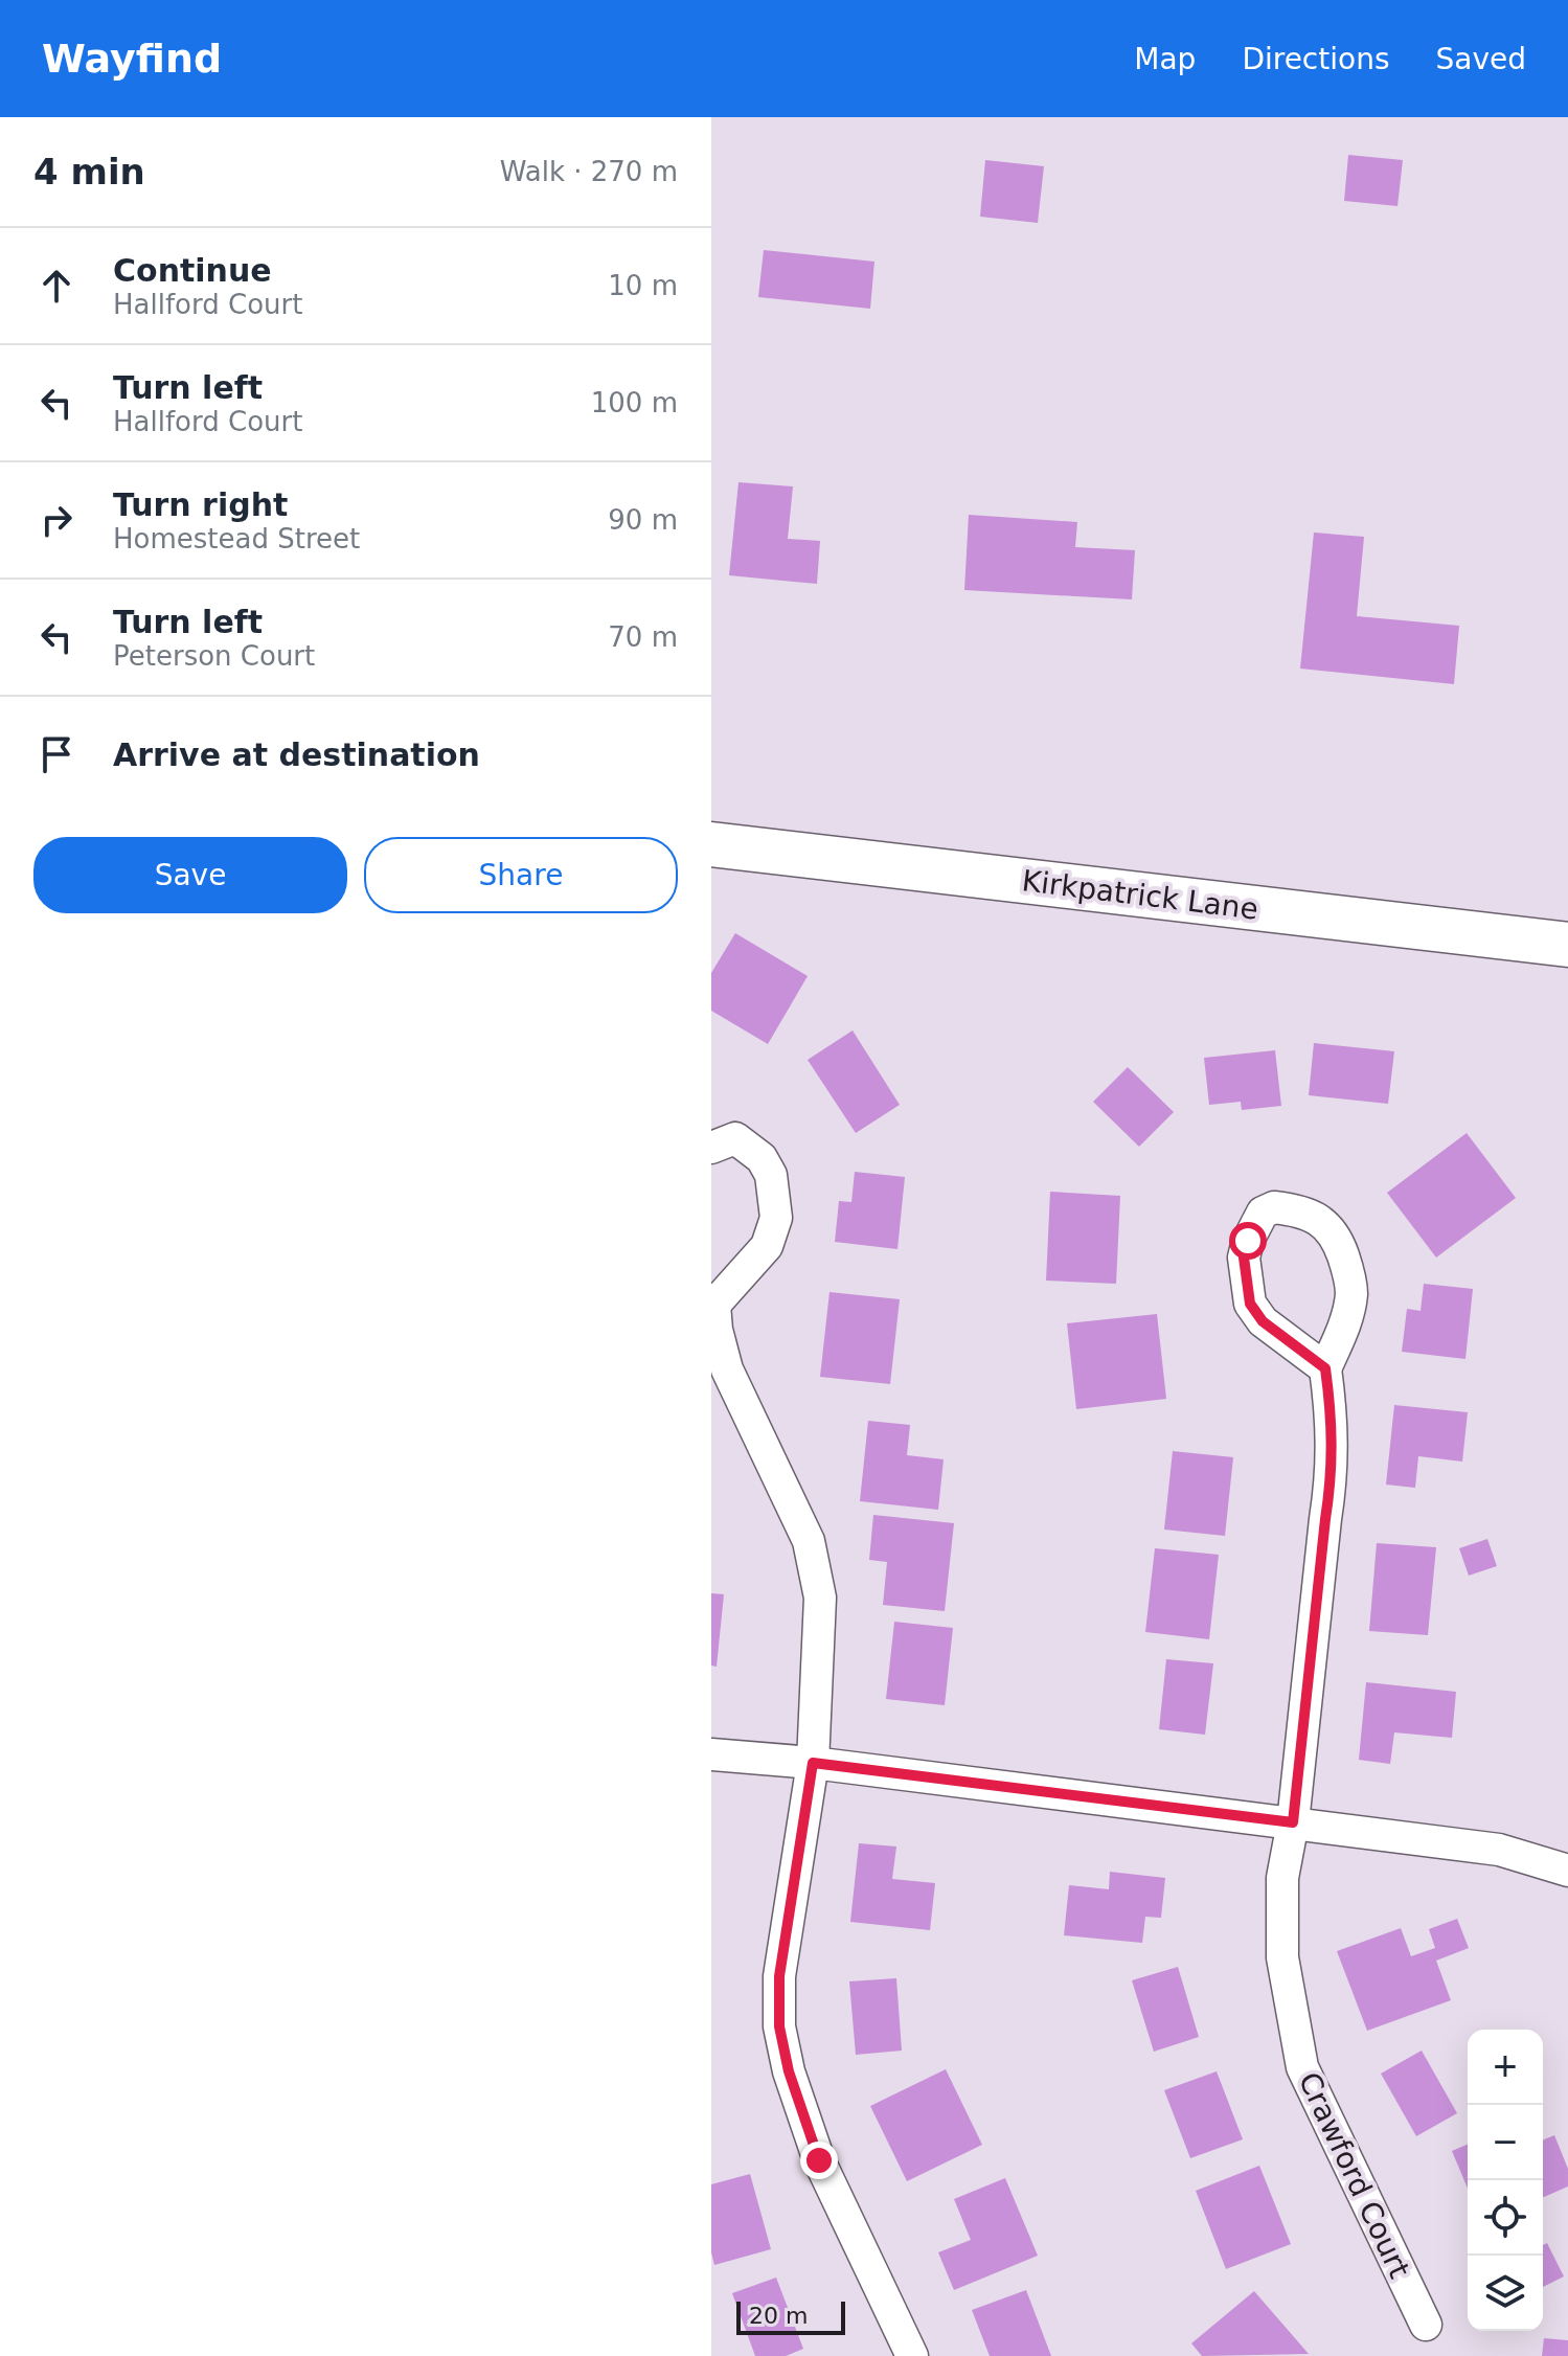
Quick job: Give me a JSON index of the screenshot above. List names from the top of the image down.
{
  "streets": {
    "street": ["Kirkpatrick Lane", "Crawford Court"]
  },
  "scale_bar": "20 m",
  "page": {
    "header": "Wayfind",
    "nav": ["Map", "Directions", "Saved"],
    "heading": ["4 min", "Walk · 270 m"],
    "list": [
      ["Continue", "Hallford Court", "10 m"],
      ["Turn left", "Hallford Court", "100 m"],
      ["Turn right", "Homestead Street", "90 m"],
      ["Turn left", "Peterson Court", "70 m"],
      "Arrive at destination"
    ],
    "buttons": ["Save", "Share"],
    "map_buttons": ["+", "−"],
    "scale": "20 m"
  }
}
